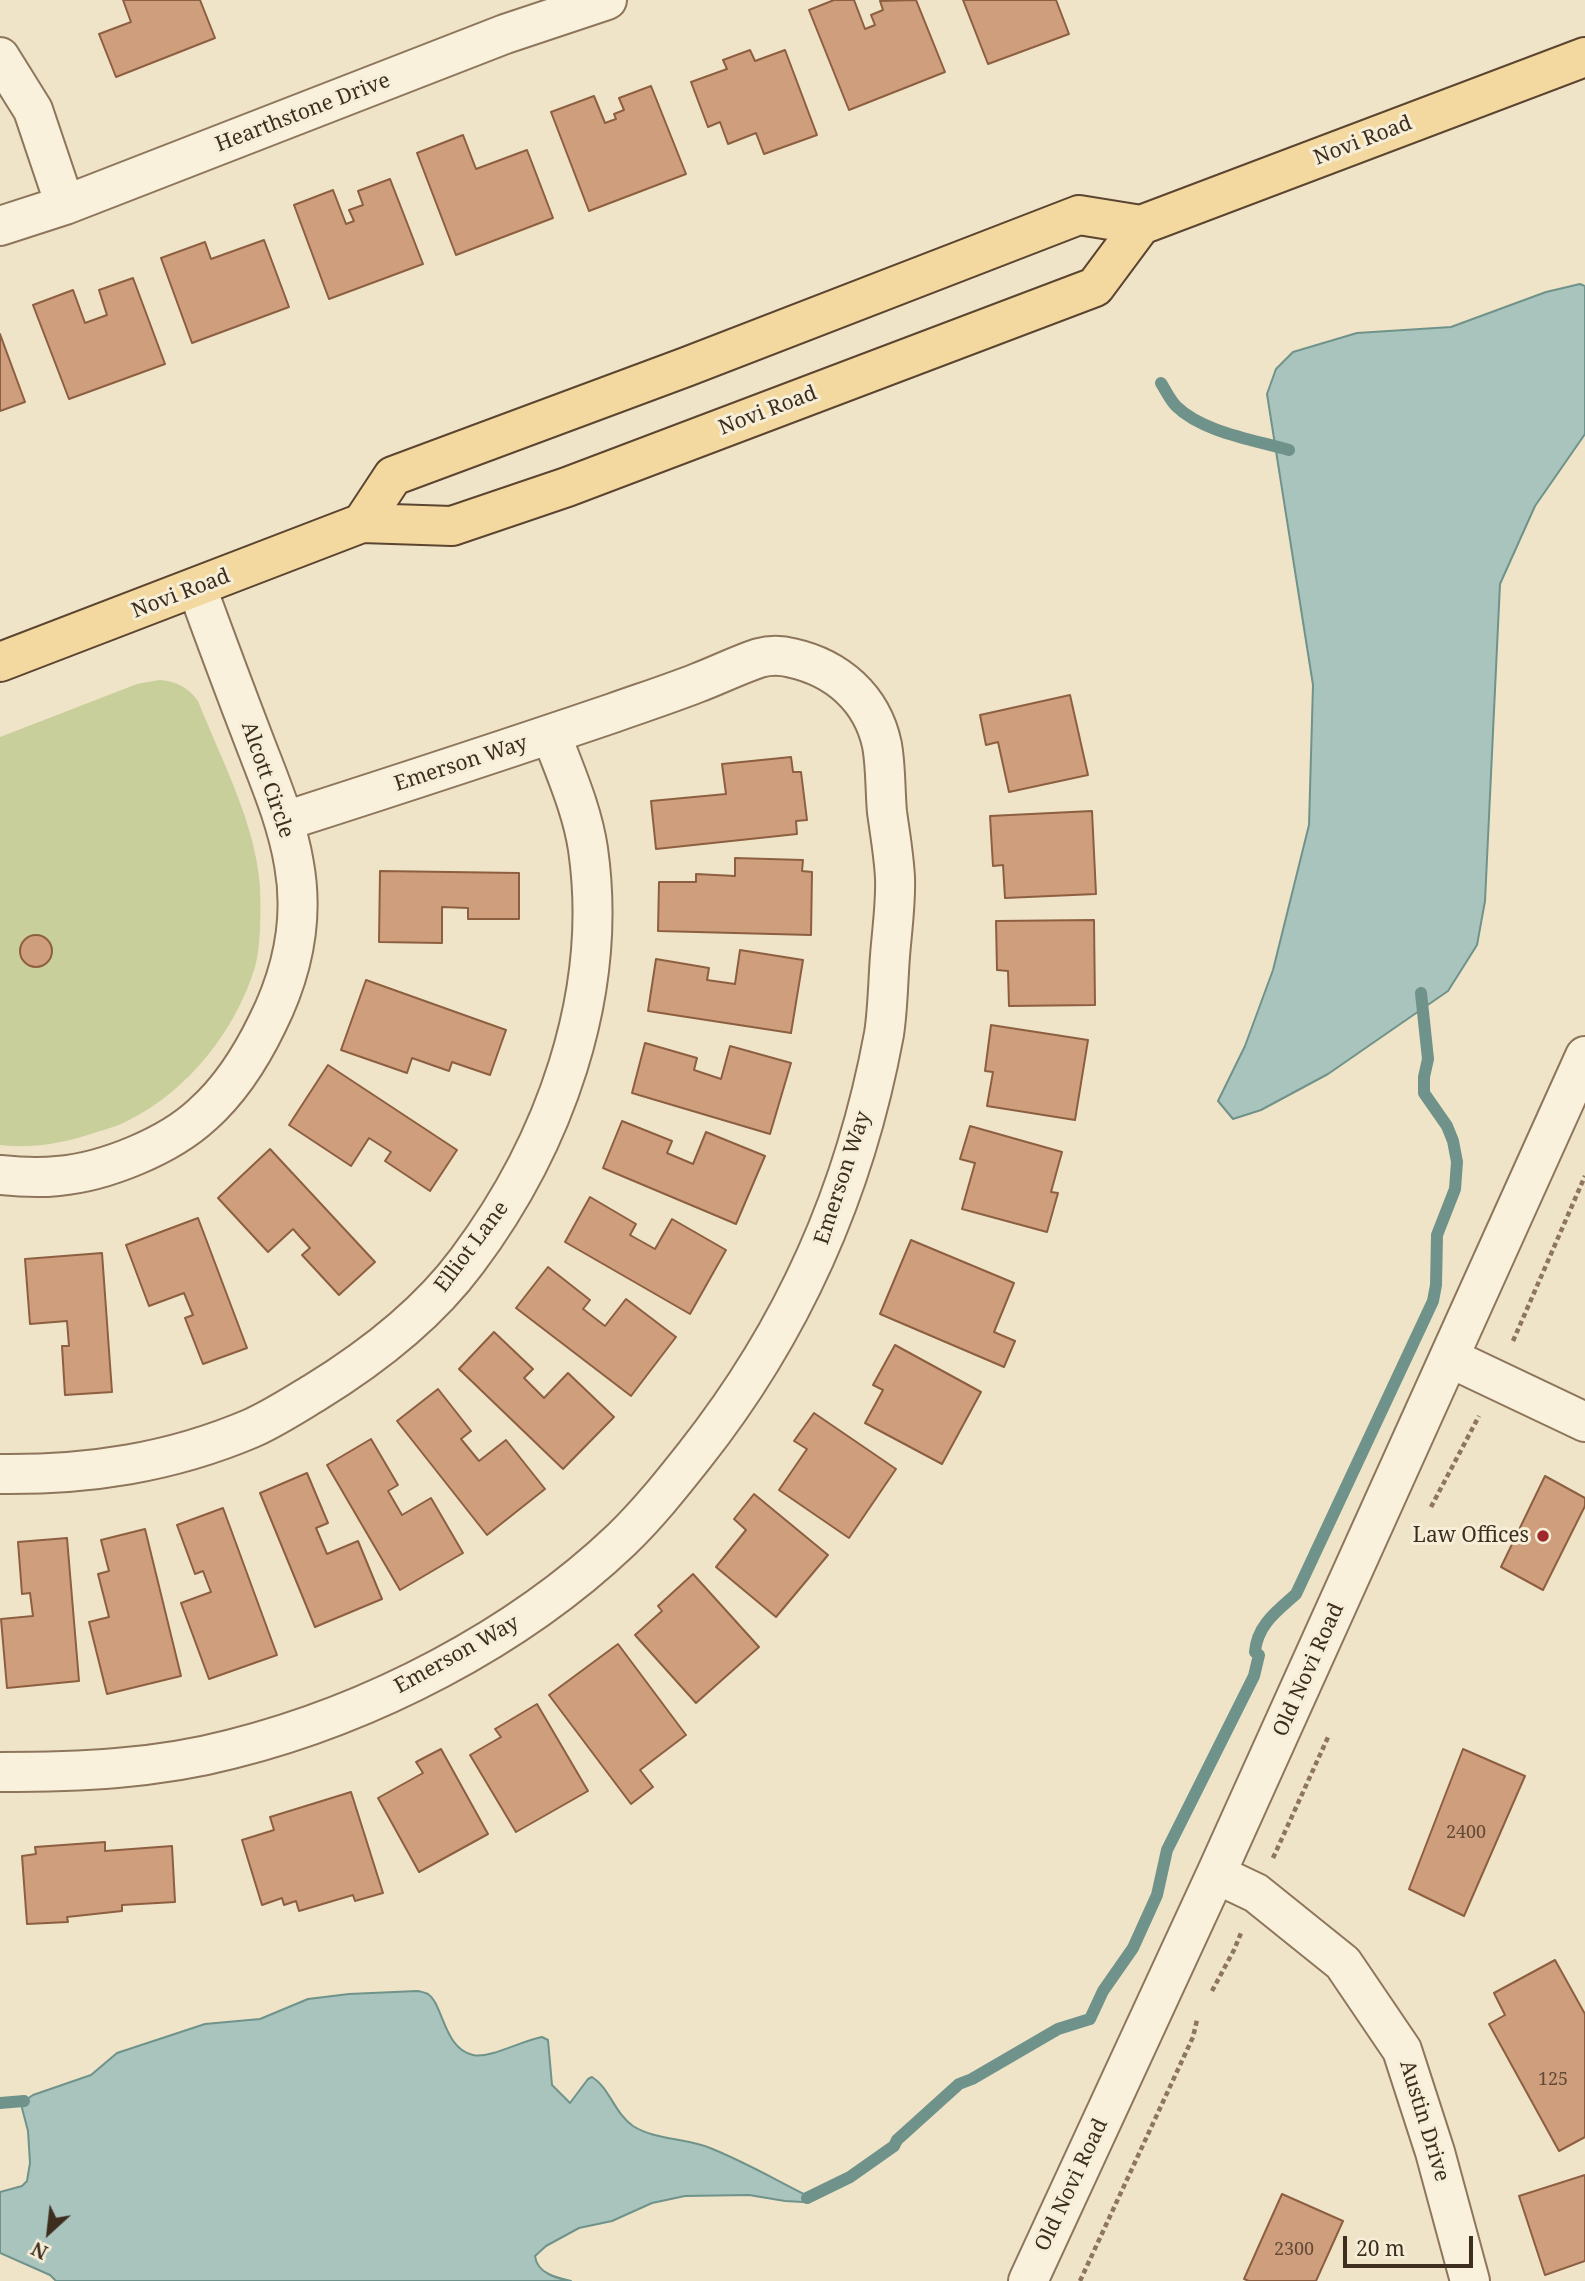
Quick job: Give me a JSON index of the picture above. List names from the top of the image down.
{
  "streets": {
    "main road": ["Novi Road"],
    "street": [
      "Hearthstone Drive",
      "Emerson Way",
      "Alcott Circle",
      "Elliot Lane",
      "Old Novi Road",
      "Austin Drive"
    ]
  },
  "crossings": [
    ["Novi Road", "Alcott Circle"],
    ["Emerson Way", "Alcott Circle"],
    ["Emerson Way", "Elliot Lane"],
    ["Old Novi Road", "Austin Drive"]
  ],
  "places": ["Law Offices"],
  "house_numbers": ["2400", "125", "2300"],
  "scale_bar": "20 m",
  "north": "bottom left"
}
